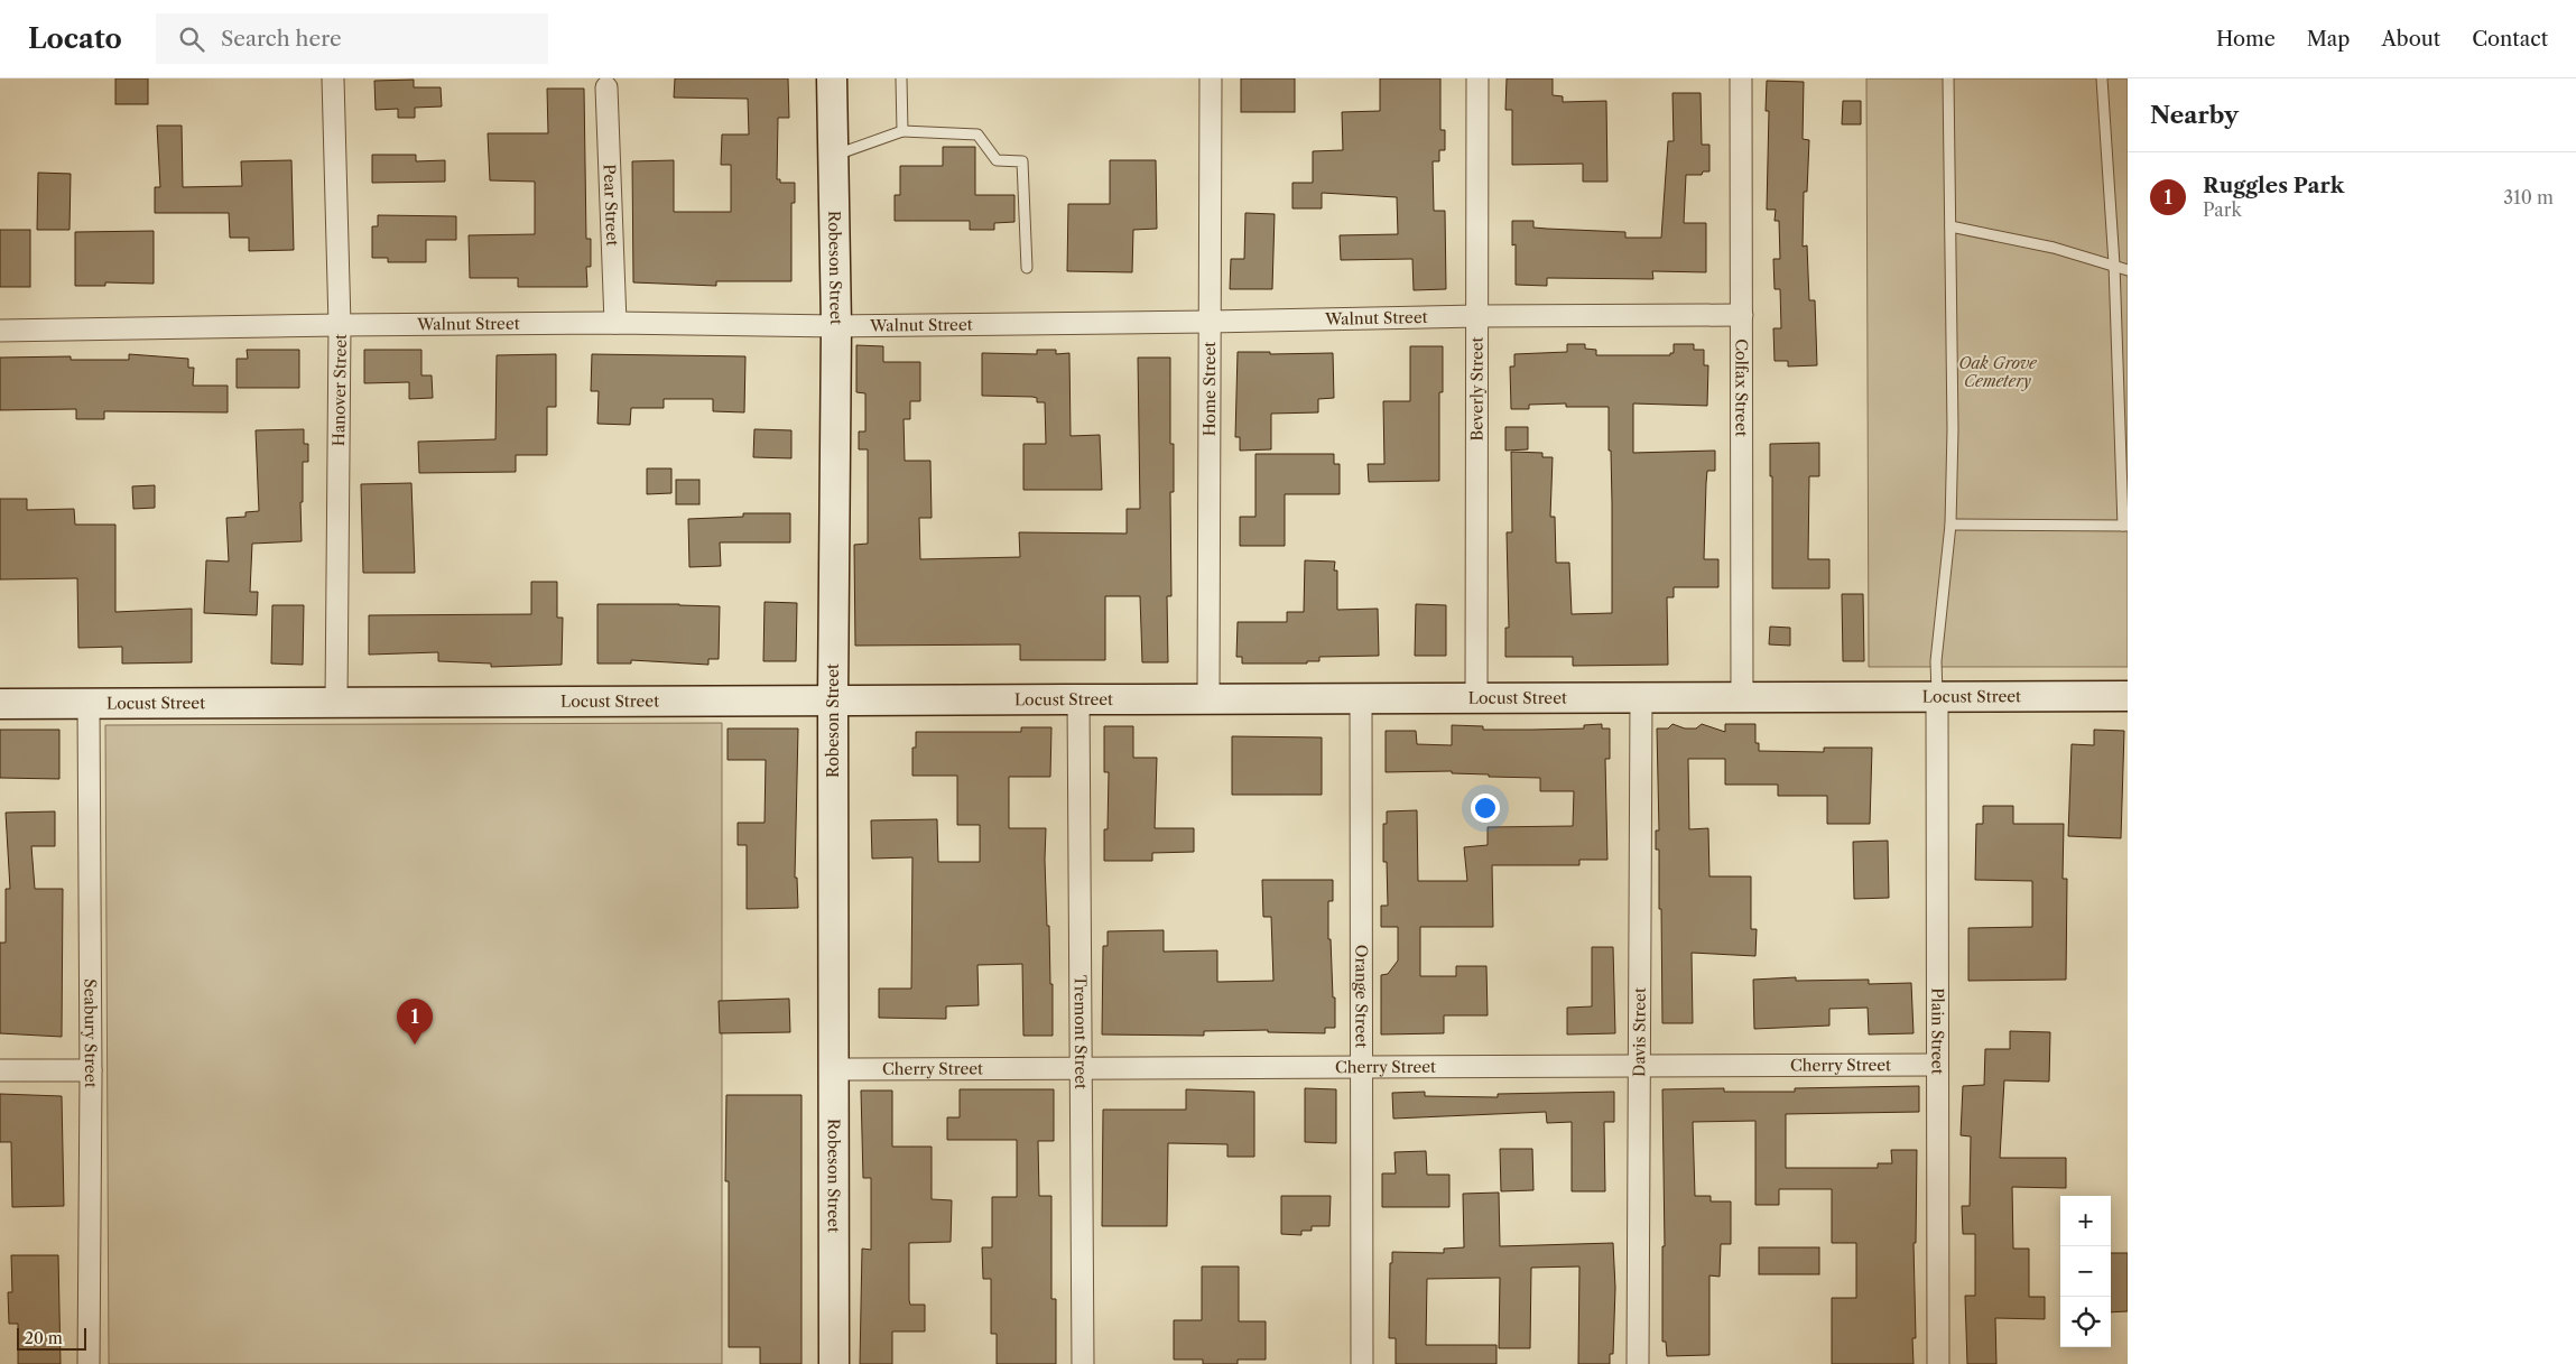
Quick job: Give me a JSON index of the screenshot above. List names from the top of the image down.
{
  "streets": {
    "street": [
      "Pear Street",
      "Robeson Street",
      "Walnut Street",
      "Home Street",
      "Colfax Street",
      "Beverly Street",
      "Hanover Street",
      "Locust Street",
      "Orange Street",
      "Plain Street",
      "Tremont Street",
      "Davis Street",
      "Seabury Street",
      "Cherry Street"
    ]
  },
  "crossings": [
    ["Pear Street", "Walnut Street"],
    ["Robeson Street", "Walnut Street"],
    ["Robeson Street", "Locust Street"],
    ["Robeson Street", "Cherry Street"],
    ["Walnut Street", "Home Street"],
    ["Walnut Street", "Colfax Street"],
    ["Walnut Street", "Beverly Street"],
    ["Walnut Street", "Hanover Street"],
    ["Home Street", "Locust Street"],
    ["Colfax Street", "Locust Street"],
    ["Beverly Street", "Locust Street"],
    ["Hanover Street", "Locust Street"],
    ["Locust Street", "Orange Street"],
    ["Locust Street", "Plain Street"],
    ["Locust Street", "Tremont Street"],
    ["Locust Street", "Davis Street"],
    ["Locust Street", "Seabury Street"],
    ["Orange Street", "Cherry Street"],
    ["Plain Street", "Cherry Street"],
    ["Tremont Street", "Cherry Street"],
    ["Davis Street", "Cherry Street"]
  ],
  "parks": ["Oak Grove Cemetery"],
  "scale_bar": "20 m",
  "page": {
    "header": "Locato",
    "search": "Search here",
    "nav": [
      "Home",
      "Map",
      "About",
      "Contact"
    ],
    "heading": "Nearby",
    "list": [
      {
        "mark": "1",
        "name": "Ruggles Park",
        "note": "Park",
        "value": "310 m"
      }
    ],
    "pins": "1",
    "map_buttons": ["+", "−"],
    "scale": "20 m"
  }
}
